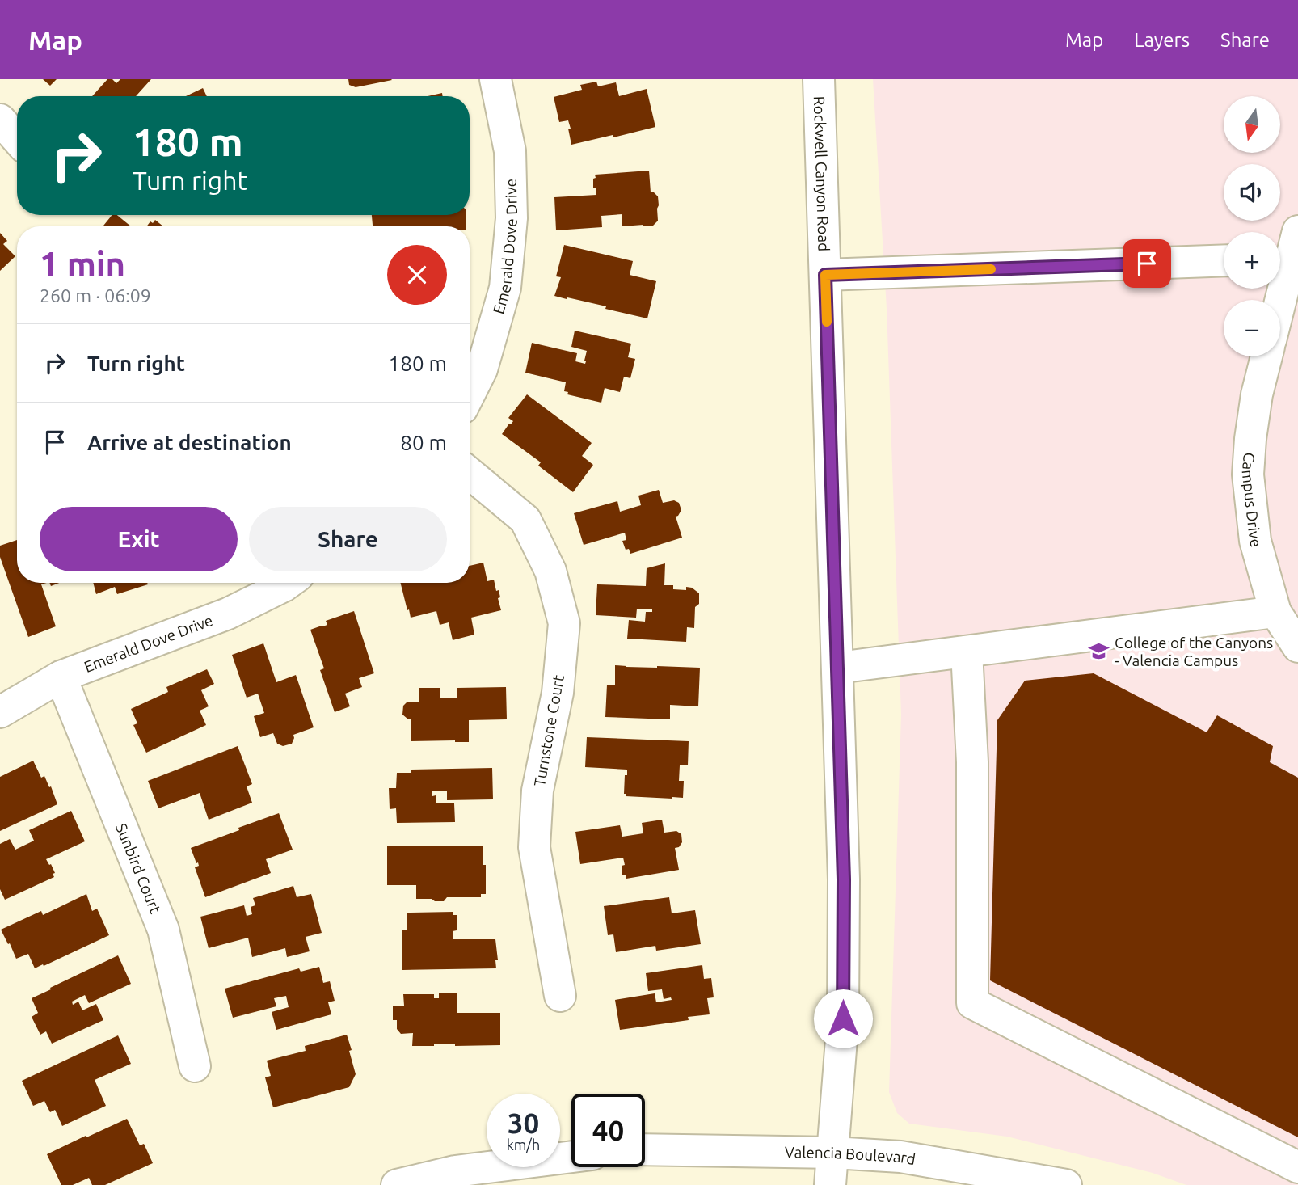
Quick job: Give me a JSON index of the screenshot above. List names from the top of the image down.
{
  "streets": {
    "street": [
      "Rockwell Canyon Road",
      "Emerald Dove Drive",
      "Campus Drive",
      "Turnstone Court",
      "Sunbird Court",
      "Valencia Boulevard"
    ]
  },
  "crossings": [
    ["Rockwell Canyon Road", "Valencia Boulevard"],
    ["Emerald Dove Drive", "Sunbird Court"]
  ],
  "places": {
    "school or university": ["College of the Canyons - Valencia Campus"]
  },
  "north": "bottom",
  "page": {
    "header": "Map",
    "nav": ["Map", "Layers", "Share"],
    "map_buttons": ["+", "−"],
    "turn": ["180 m", "Turn right"],
    "heading": ["1 min", "260 m · 06:09"],
    "list": [
      {
        "name": "Turn right",
        "value": "180 m"
      },
      {
        "name": "Arrive at destination",
        "value": "80 m"
      }
    ],
    "buttons": ["Exit", "Share"],
    "speed": "30 km/h",
    "limit": "40"
  }
}
